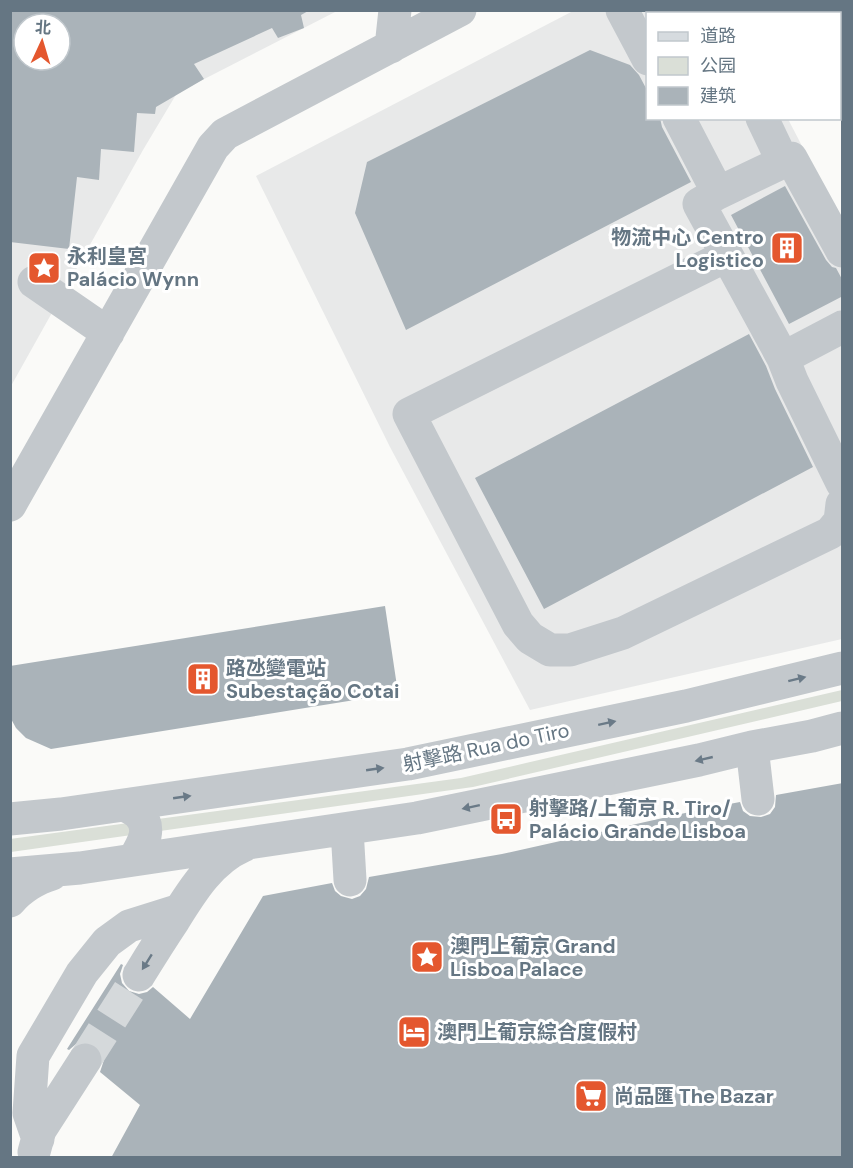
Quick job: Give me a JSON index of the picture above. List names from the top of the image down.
{
  "streets": {
    "street": ["射擊路 Rua do Tiro"]
  },
  "places": {
    "building": ["物流中心 Centro Logistico", "路氹變電站 Subestação Cotai"],
    "place": ["永利皇宮 Palácio Wynn", "澳門上葡京 Grand Lisboa Palace"],
    "bus stop": ["射擊路/上葡京 R. Tiro/ Palácio Grande Lisboa"],
    "hotel": ["澳門上葡京綜合度假村"],
    "supermarket": ["尚品匯 The Bazar"]
  },
  "legend": ["道路", "公园", "建筑"],
  "north": "top"
}
